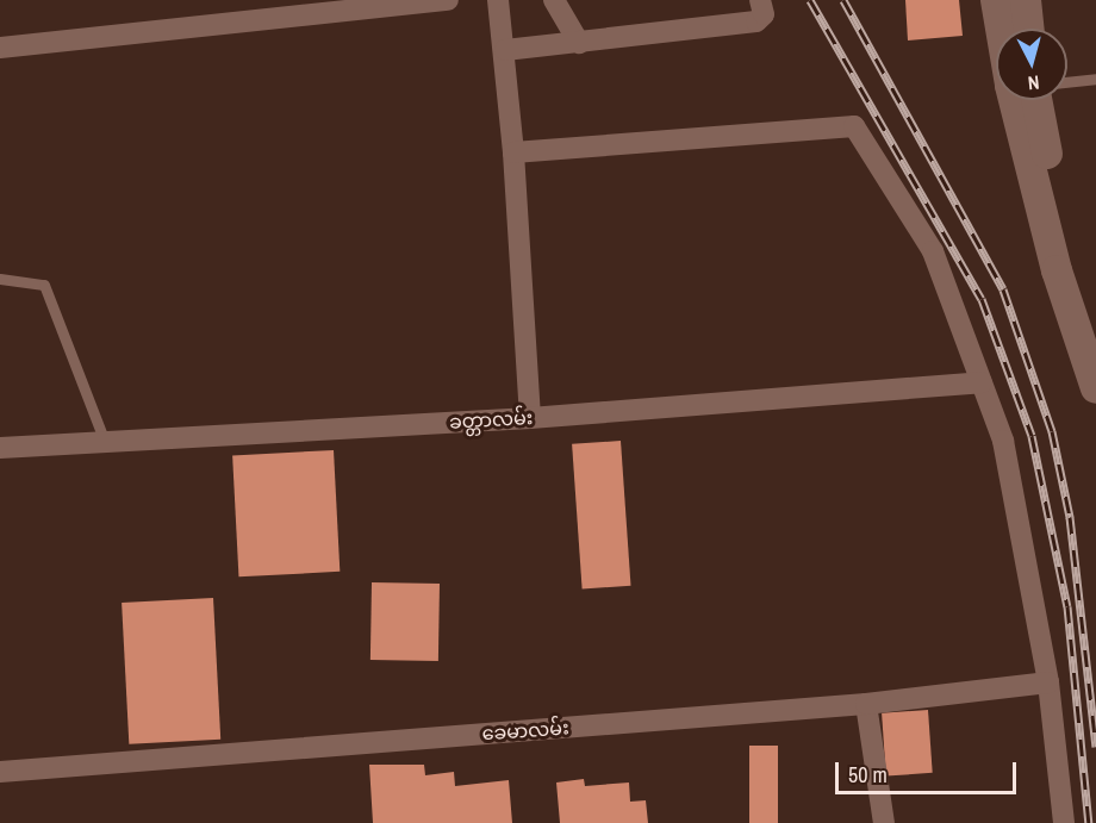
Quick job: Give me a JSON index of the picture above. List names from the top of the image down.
{
  "streets": {
    "street": ["ခတ္တာလမ်း", "ခေမာလမ်း"]
  },
  "scale_bar": "50 m",
  "north": "bottom"
}
